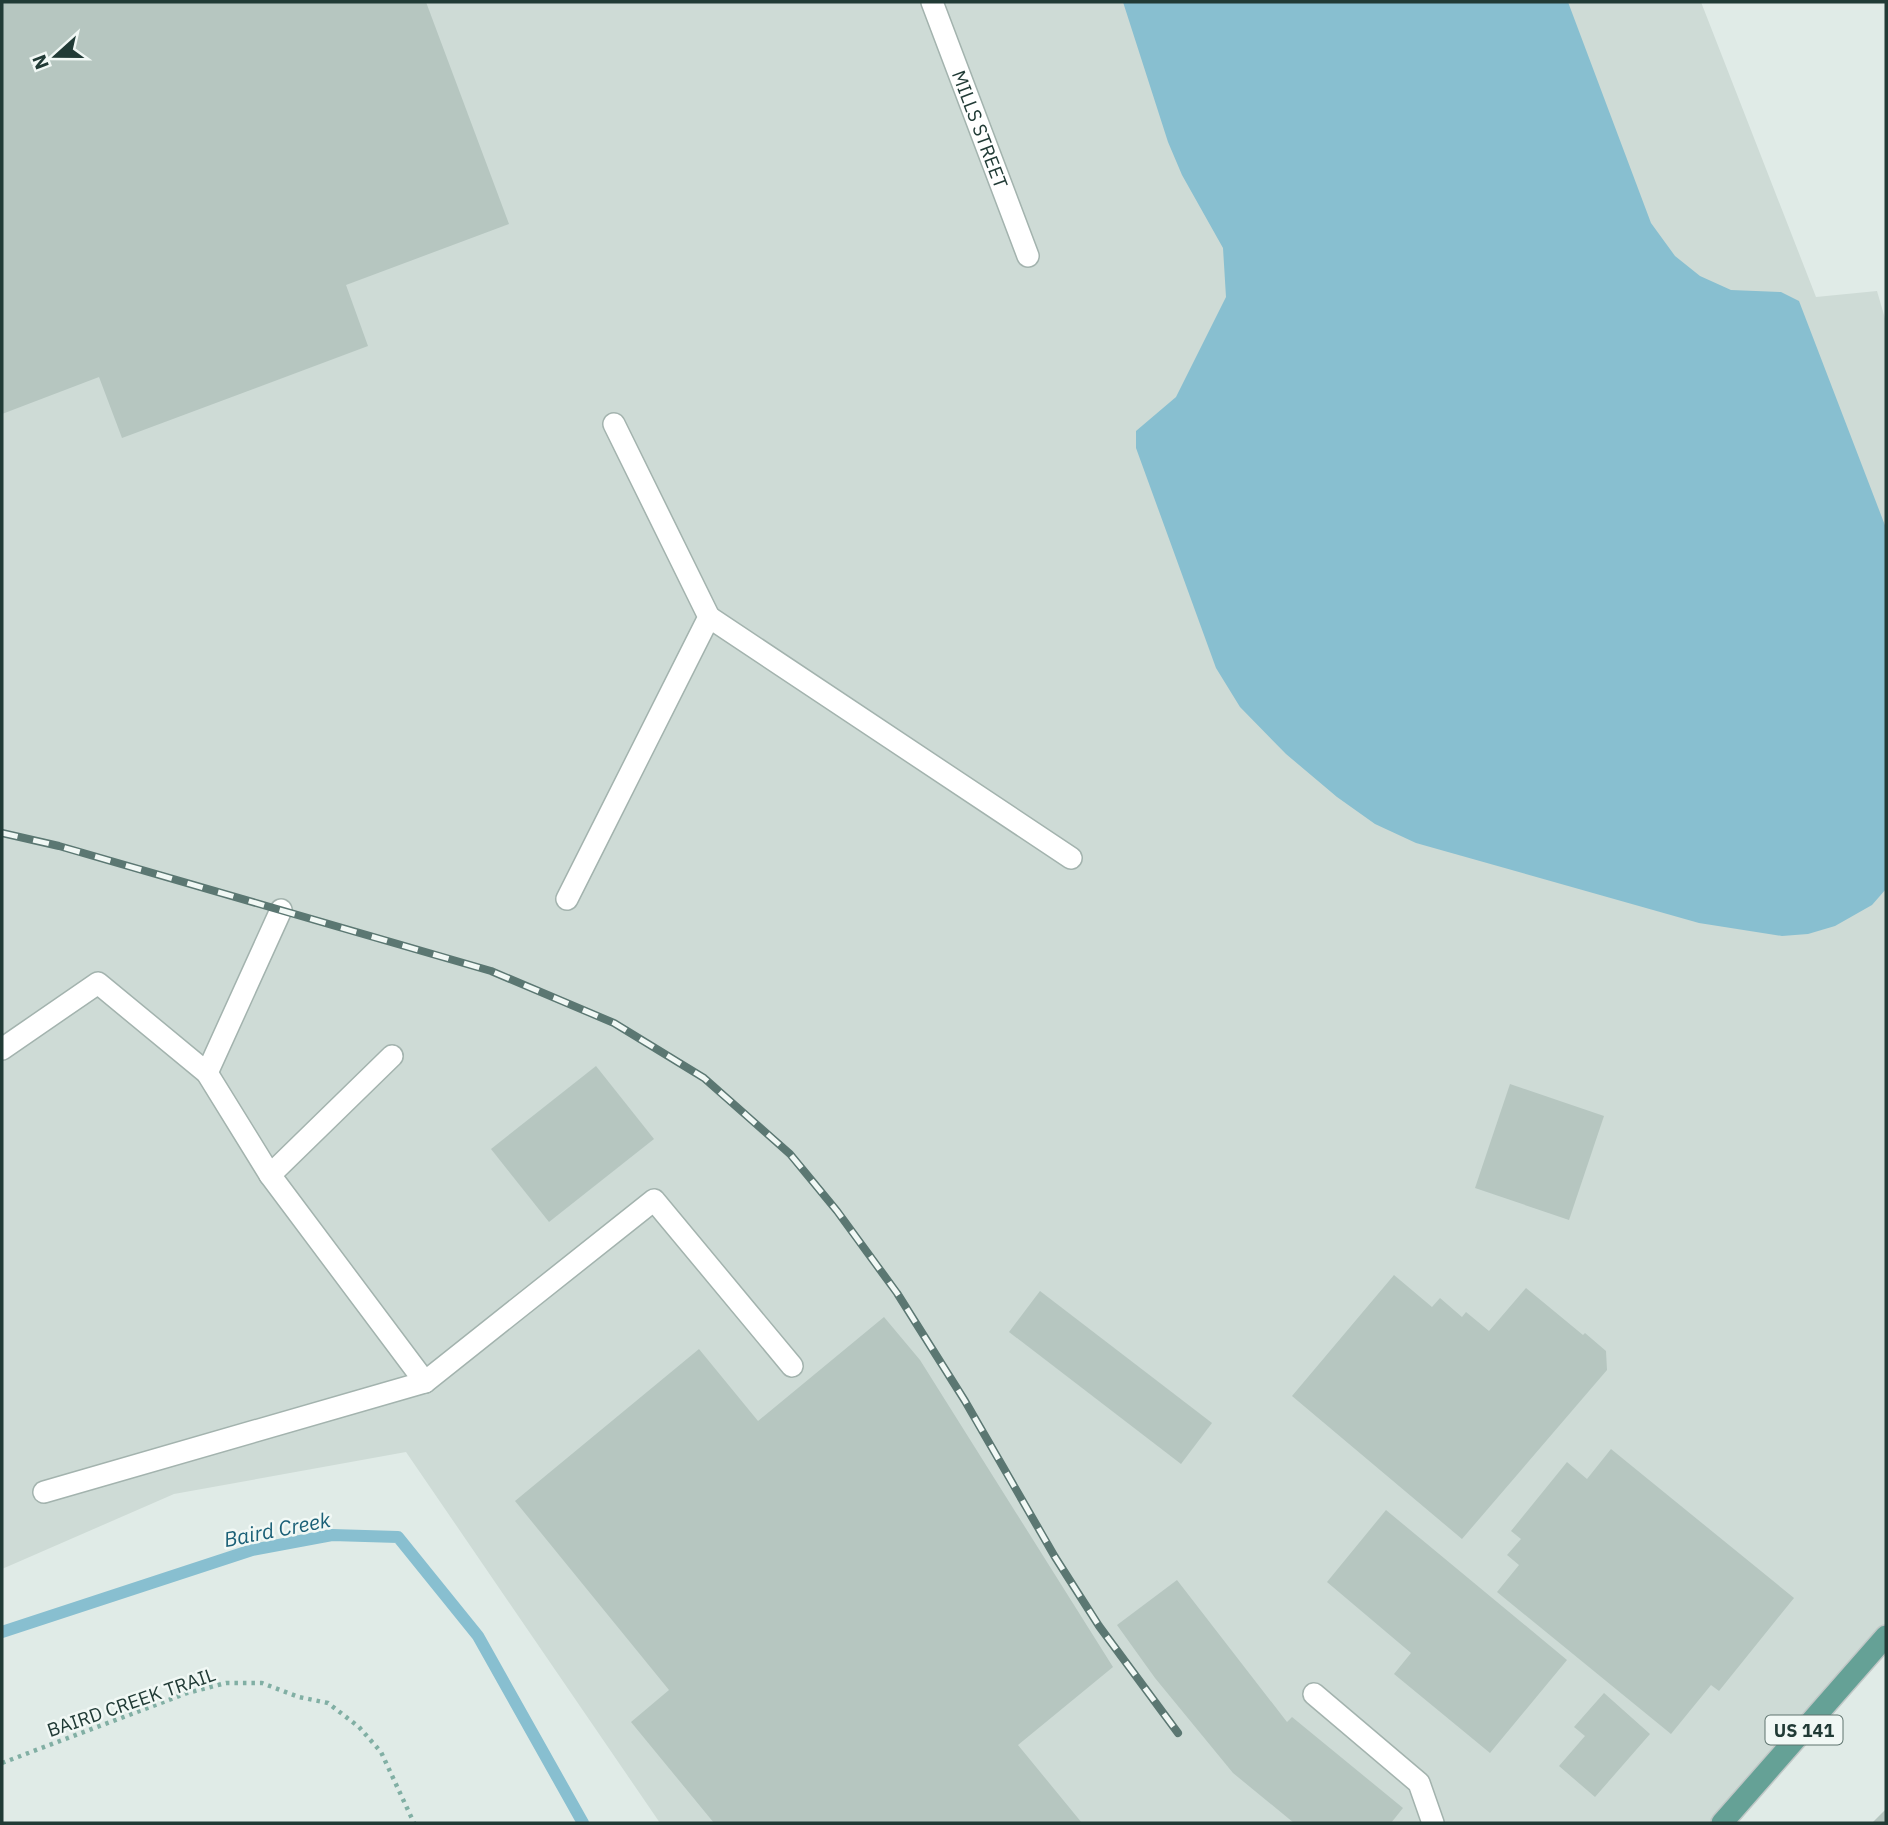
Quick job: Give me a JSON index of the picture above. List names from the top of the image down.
{
  "streets": {
    "main road": ["US 141"],
    "street": ["MILLS STREET"],
    "path": ["BAIRD CREEK TRAIL"]
  },
  "water": ["Baird Creek"],
  "north": "left"
}
